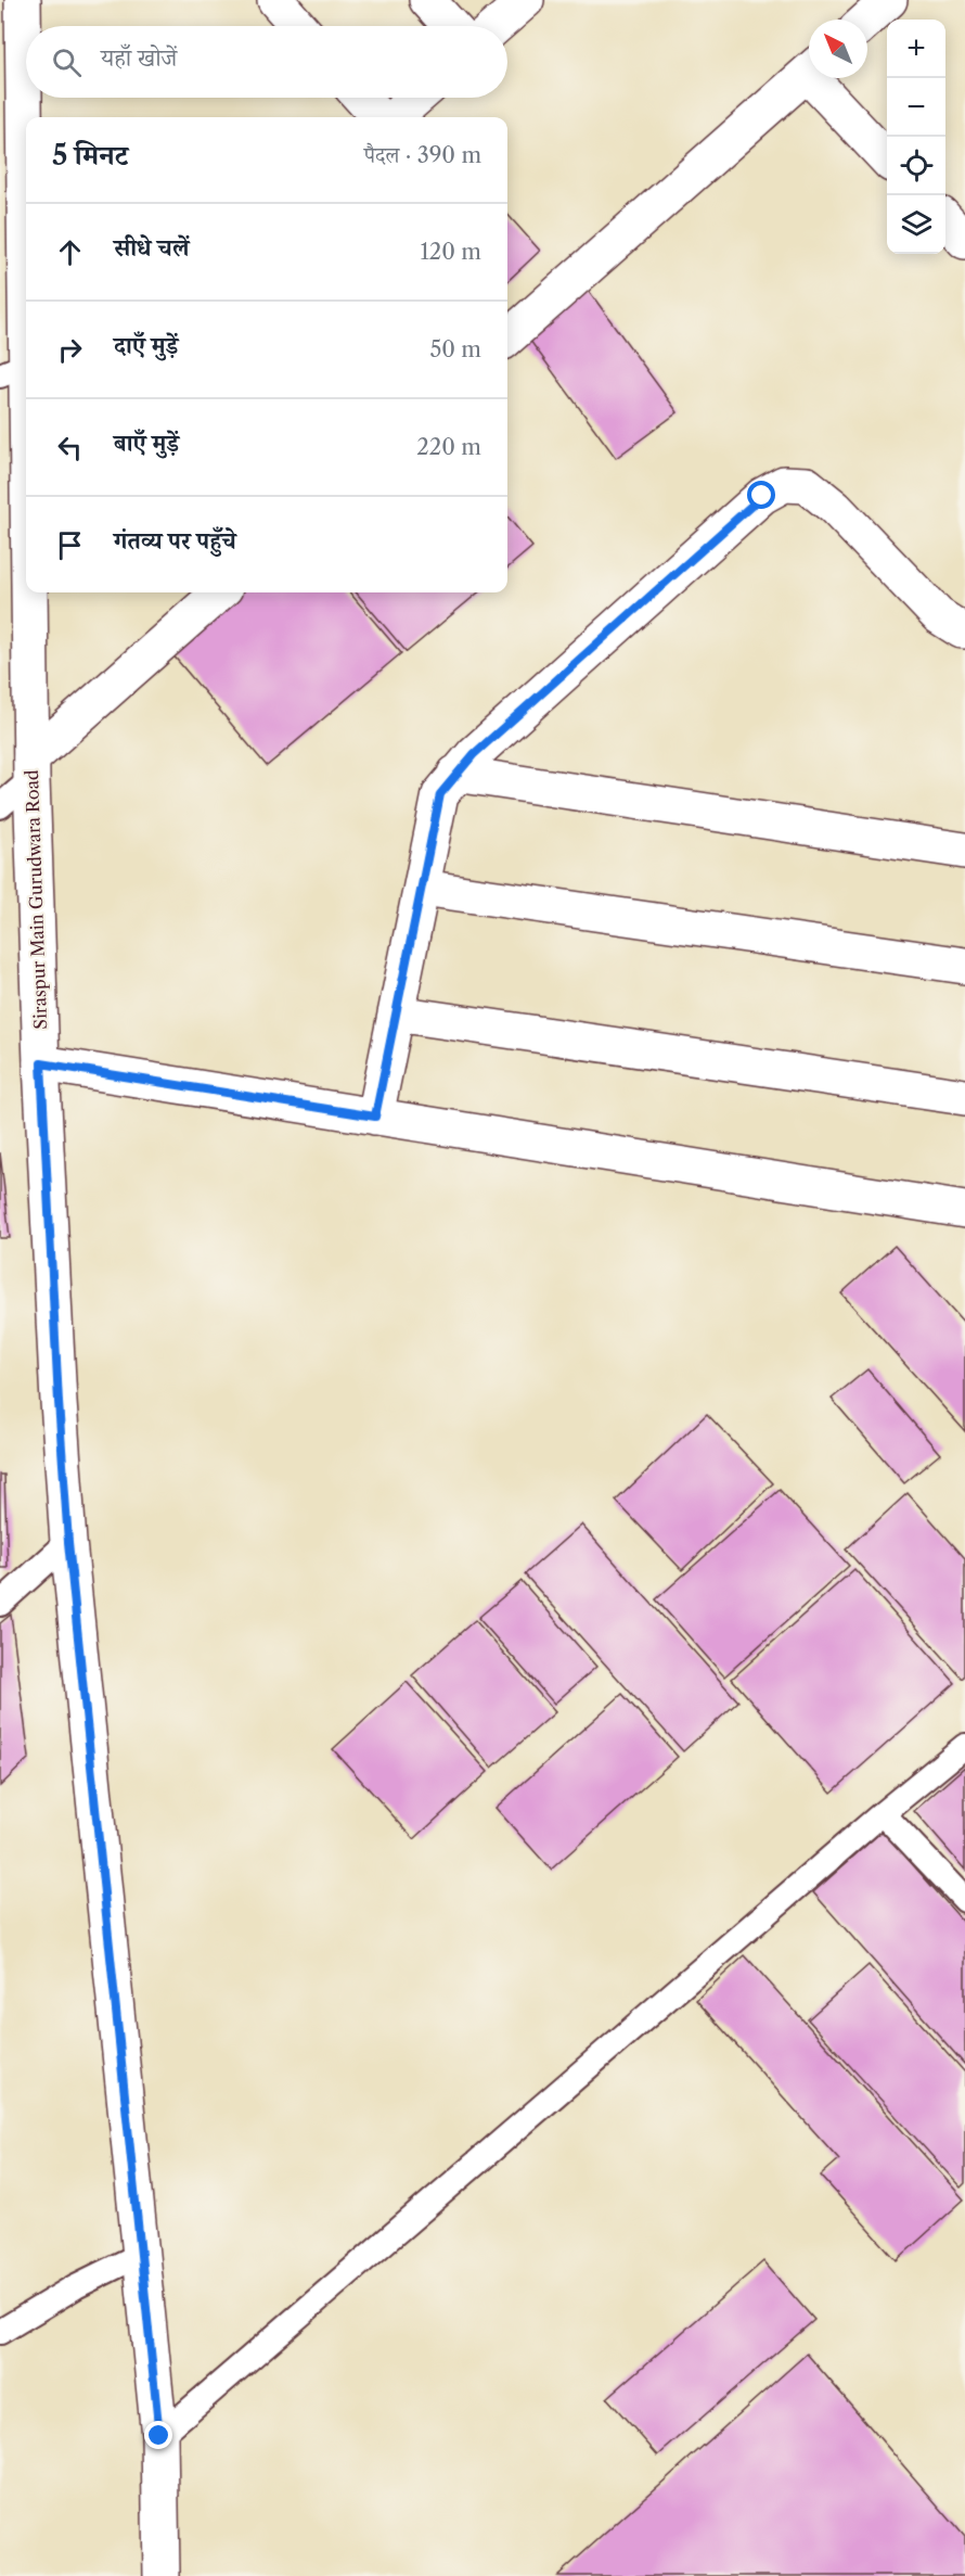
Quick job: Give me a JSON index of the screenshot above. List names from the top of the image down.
{
  "streets": {
    "street": ["Siraspur Main Gurudwara Road"]
  },
  "north": "top left",
  "page": {
    "map_buttons": ["+", "−"],
    "search": "यहाँ खोजें",
    "heading": ["5 मिनट", "पैदल · 390 m"],
    "list": [
      ["सीधे चलें", "120 m"],
      ["दाएँ मुड़ें", "50 m"],
      ["बाएँ मुड़ें", "220 m"],
      "गंतव्य पर पहुँचे"
    ]
  }
}
